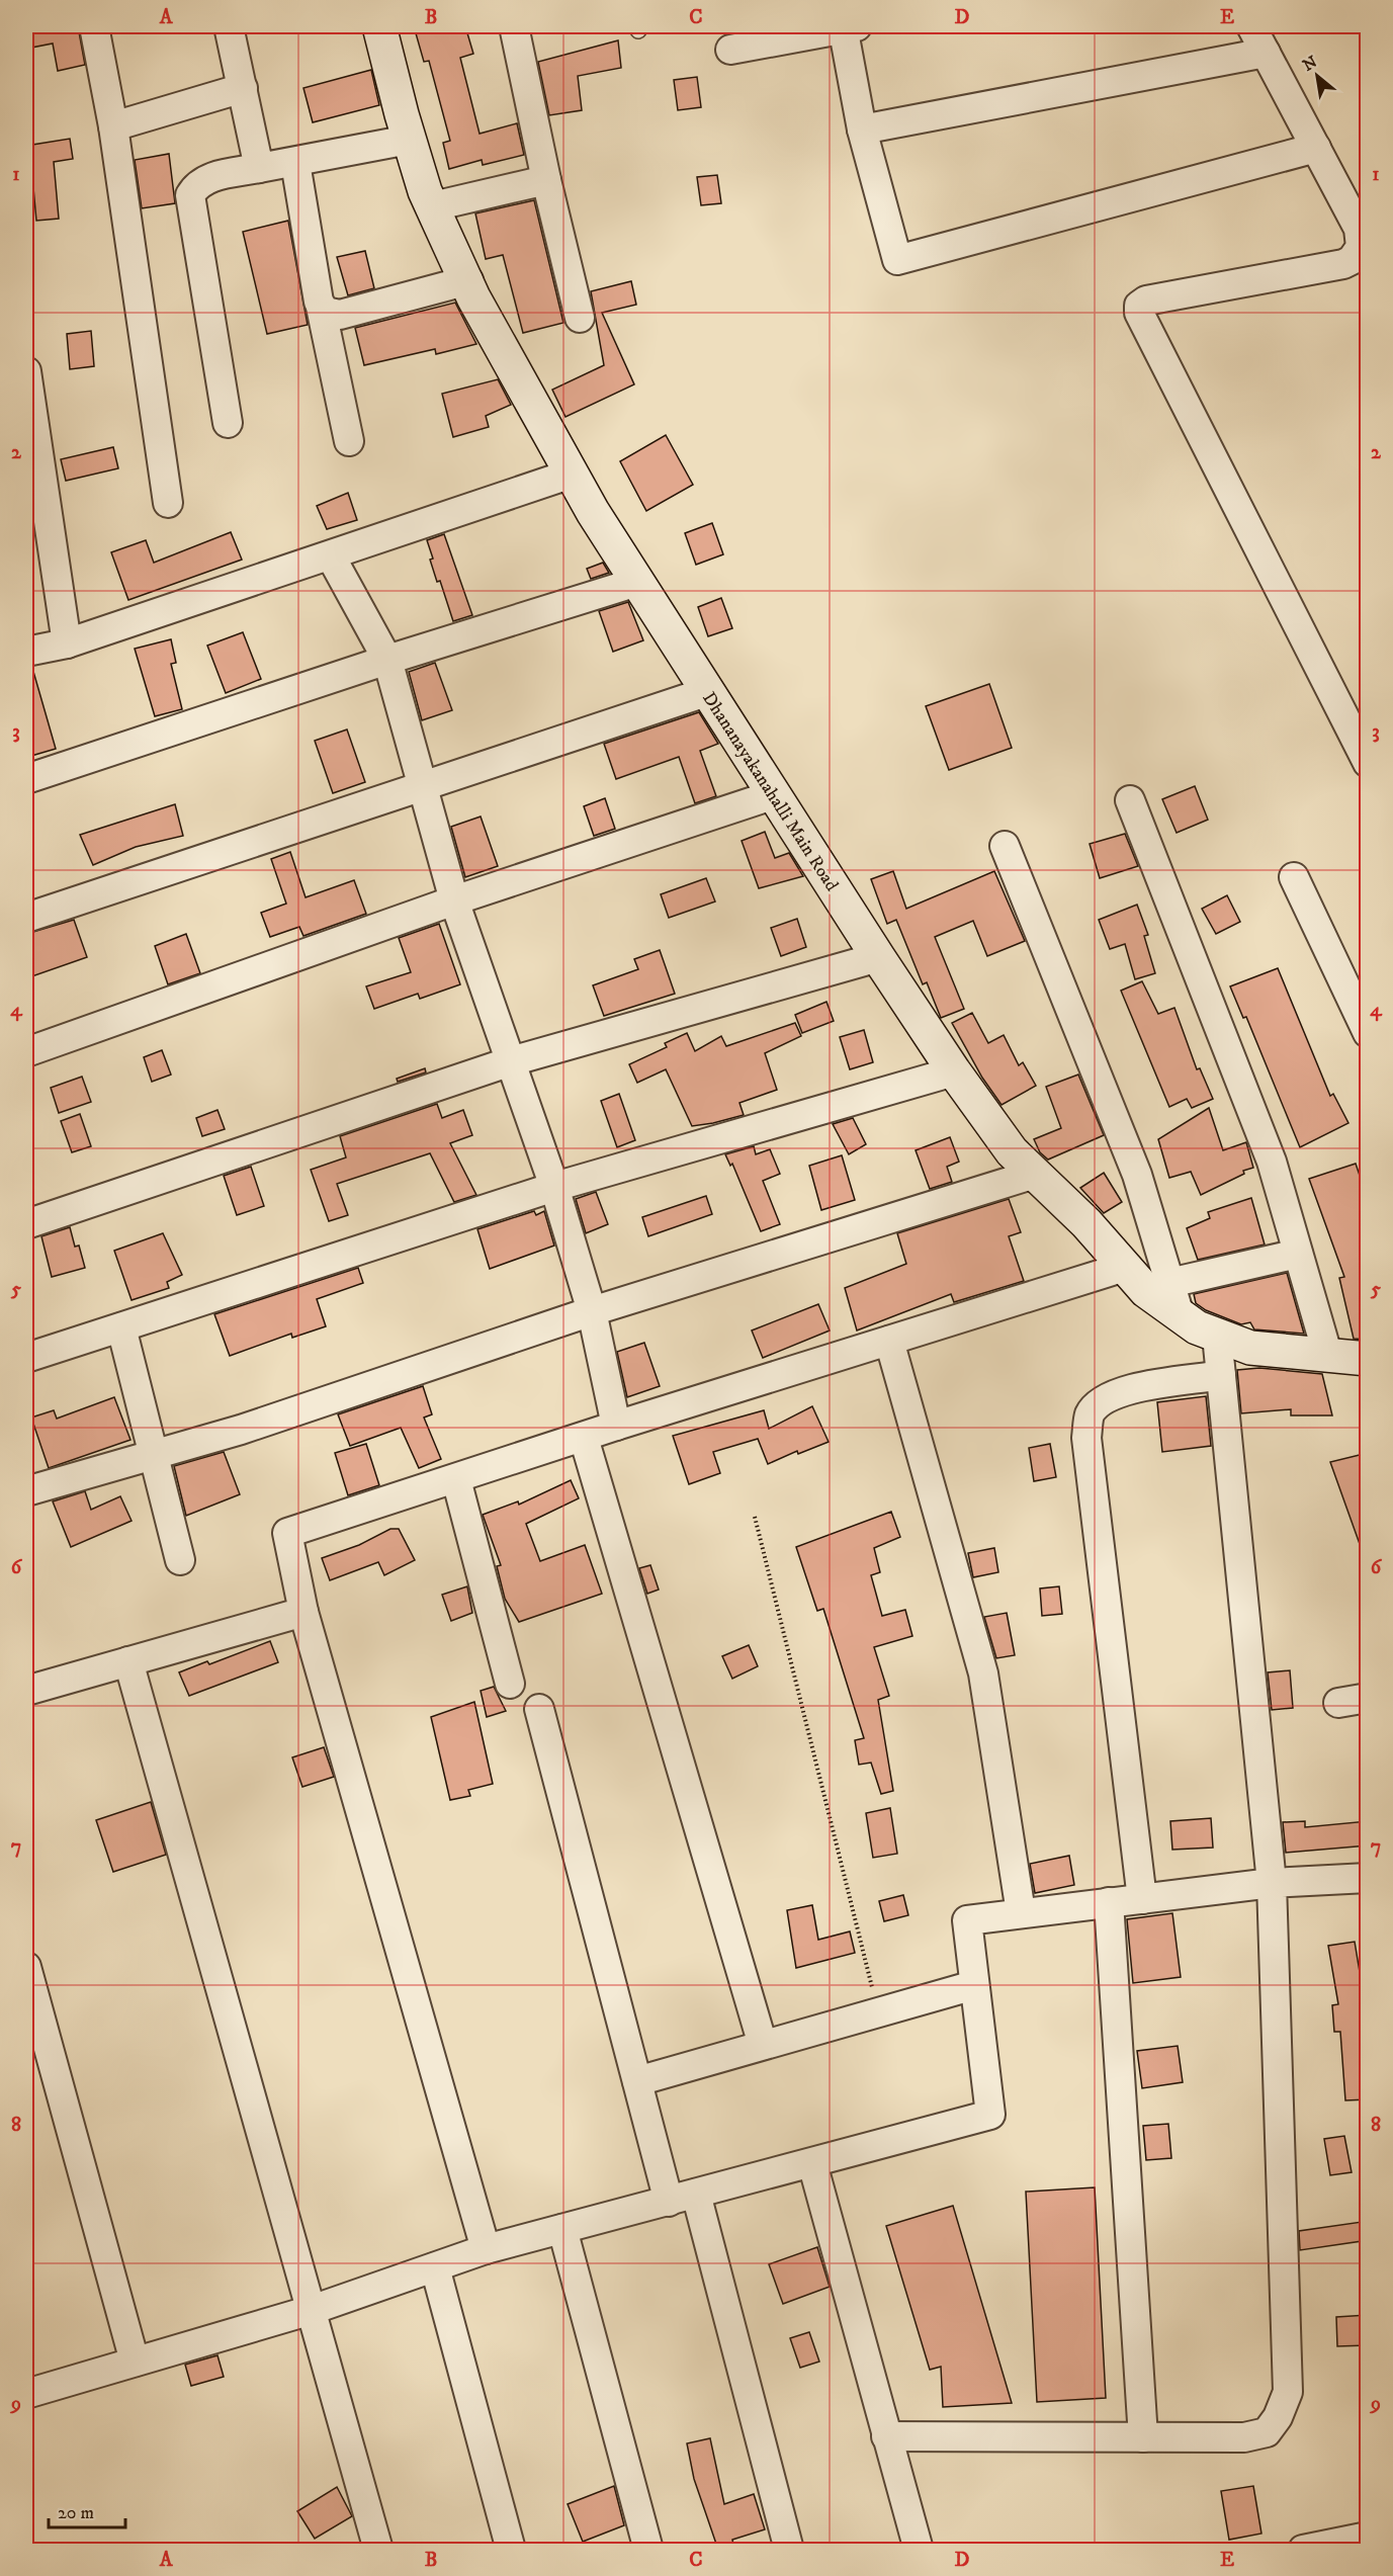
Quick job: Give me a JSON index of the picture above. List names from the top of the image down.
{
  "streets": {
    "street": ["Dhananayakanahalli Main Road"]
  },
  "scale_bar": "20 m",
  "north": "top left",
  "grid": {
    "columns": [
      "A",
      "B",
      "C",
      "D",
      "E"
    ],
    "rows": [
      "1",
      "2",
      "3",
      "4",
      "5",
      "6",
      "7",
      "8",
      "9"
    ]
  }
}
